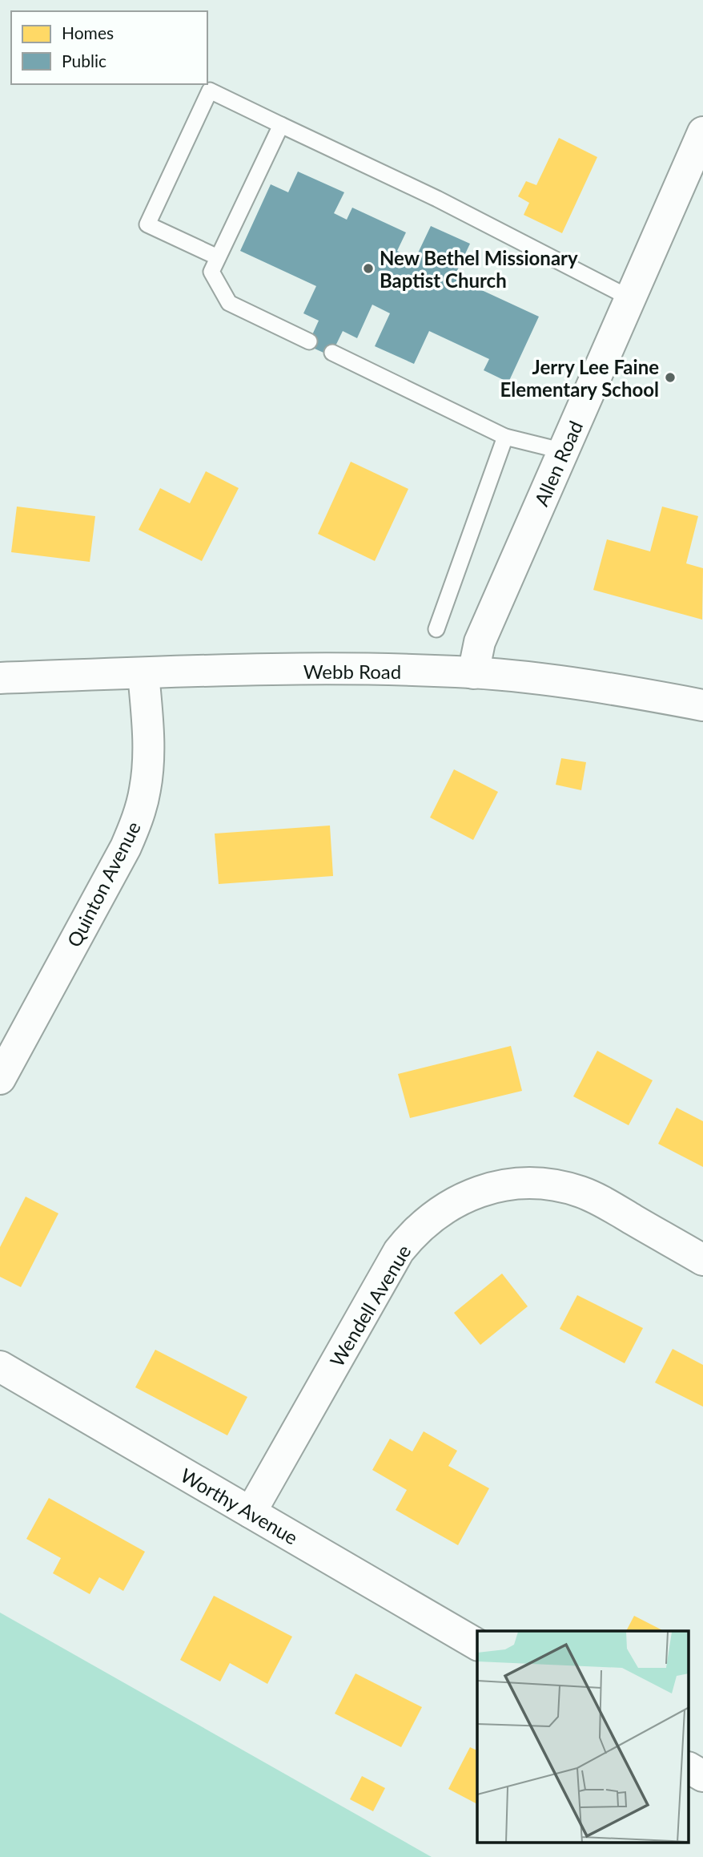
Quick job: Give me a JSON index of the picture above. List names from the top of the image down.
{
  "streets": {
    "street": [
      "Allen Road",
      "Webb Road",
      "Quinton Avenue",
      "Wendell Avenue",
      "Worthy Avenue"
    ]
  },
  "crossings": [
    ["Allen Road", "Webb Road"],
    ["Webb Road", "Quinton Avenue"],
    ["Wendell Avenue", "Worthy Avenue"]
  ],
  "places": ["New Bethel Missionary Baptist Church", "Jerry Lee Faine Elementary School"],
  "legend": ["Homes", "Public"]
}
